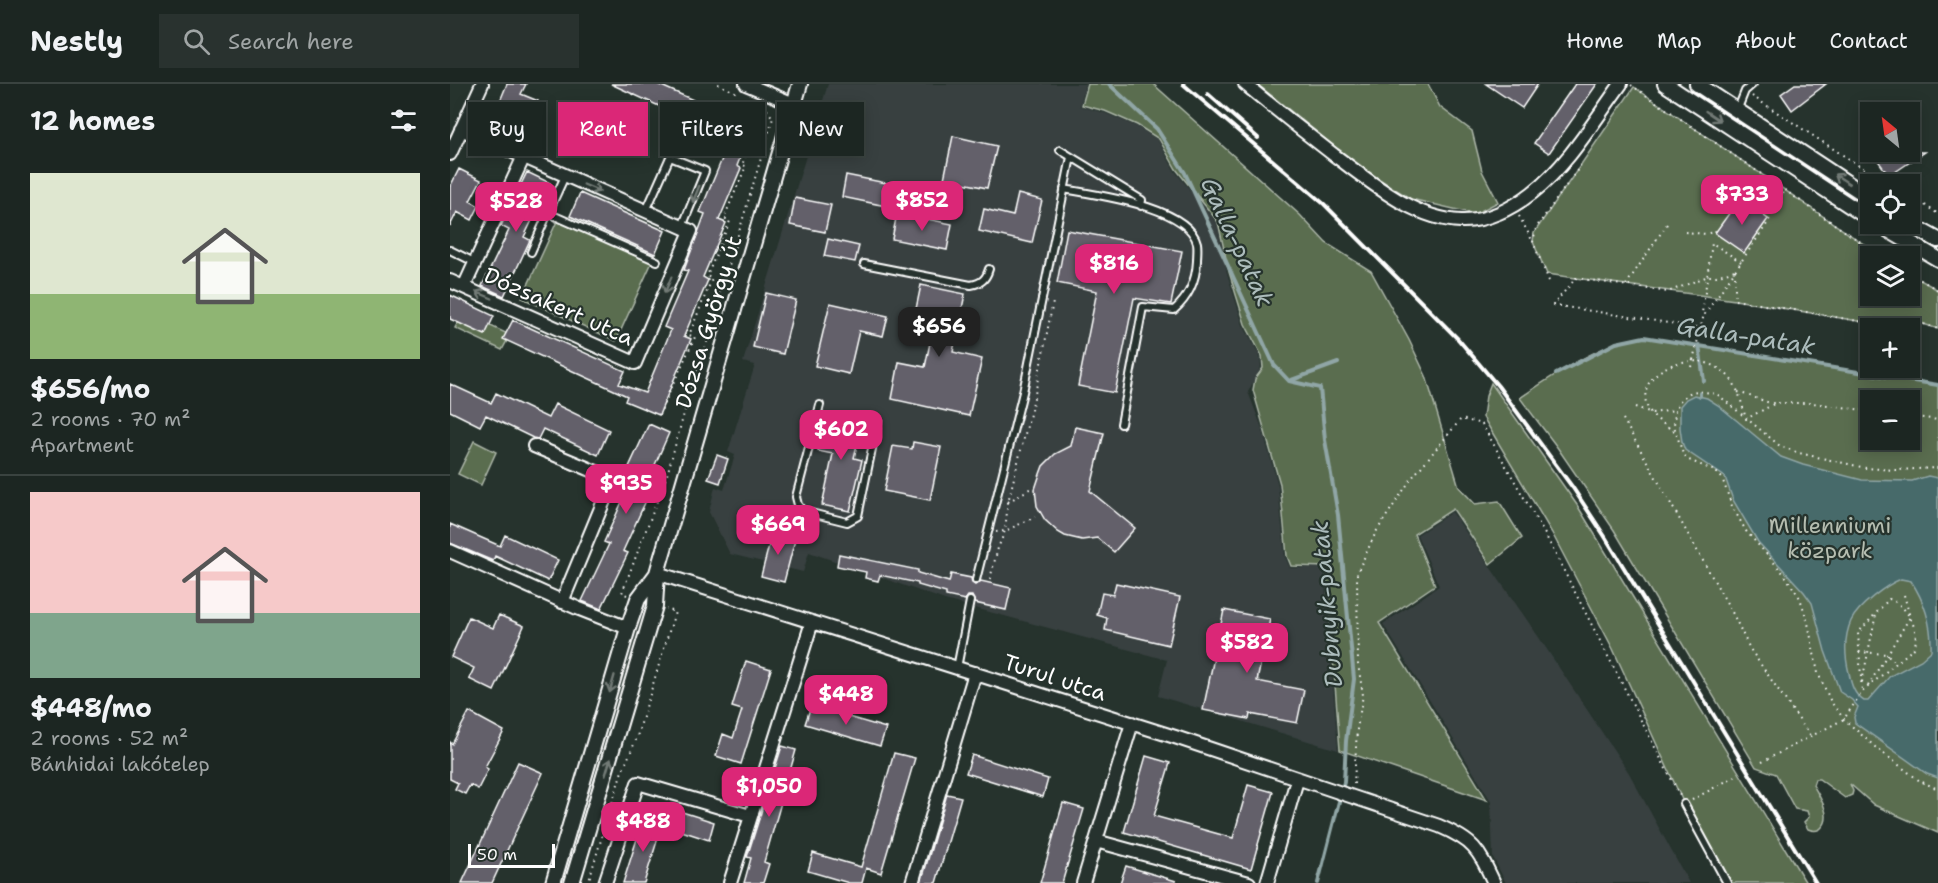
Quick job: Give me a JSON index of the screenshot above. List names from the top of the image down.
{
  "streets": {
    "street": ["Dózsakert utca", "Dózsa György út", "Turul utca"]
  },
  "crossings": [
    ["Dózsa György út", "Turul utca"]
  ],
  "water": ["Galla-patak", "Dubnyik-patak"],
  "parks": ["Millenniumi közpark"],
  "scale_bar": "50 m",
  "north": "top left",
  "page": {
    "header": "Nestly",
    "search": "Search here",
    "nav": [
      "Home",
      "Map",
      "About",
      "Contact"
    ],
    "heading": "12 homes",
    "map_buttons": ["+", "−"],
    "chip": [
      "Buy",
      "Rent",
      "Filters",
      "New"
    ],
    "list": [
      {
        "name": "$656/mo",
        "note": "2 rooms · 70 m² · Apartment"
      },
      {
        "name": "$448/mo",
        "note": "2 rooms · 52 m² · Bánhidai lakótelep"
      }
    ],
    "price": [
      "$733",
      "$852",
      "$528",
      "$816",
      "$656",
      "$602",
      "$935",
      "$669",
      "$582",
      "$448",
      "$1,050",
      "$488"
    ],
    "scale": "50 m"
  }
}
